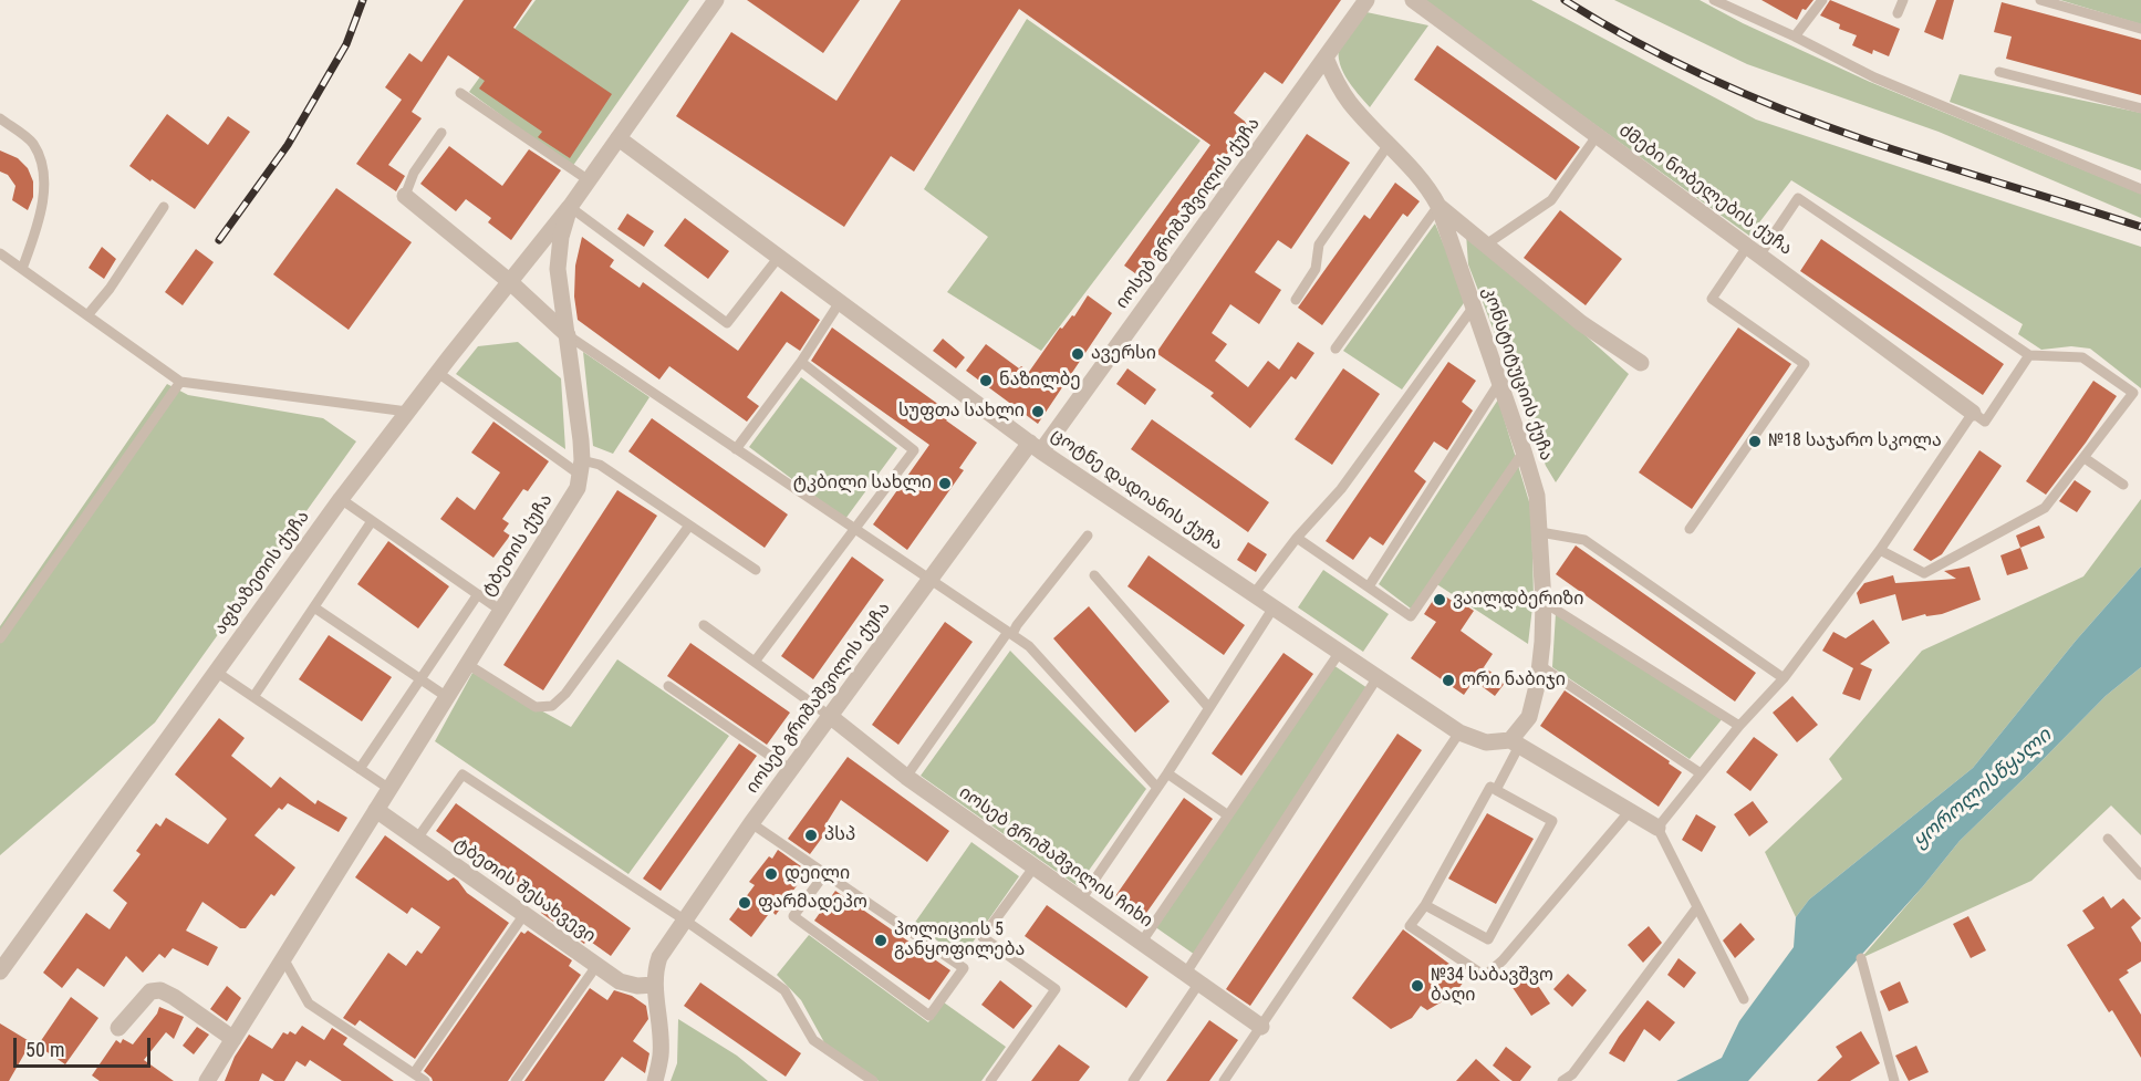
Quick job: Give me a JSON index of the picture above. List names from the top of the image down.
{
  "streets": {
    "street": [
      "ძმები ნობელების ქუჩა",
      "იოსებ გრიშაშვილის ქუჩა",
      "კონსტიტუციის ქუჩა",
      "ცოტნე დადიანის ქუჩა",
      "ტბეთის ქუჩა",
      "აფხაზეთის ქუჩა",
      "იოსებ გრიშაშვილის ჩიხი",
      "ტბეთის შესახვევი"
    ]
  },
  "crossings": [
    ["იოსებ გრიშაშვილის ქუჩა", "კონსტიტუციის ქუჩა"],
    ["იოსებ გრიშაშვილის ქუჩა", "ცოტნე დადიანის ქუჩა"],
    ["იოსებ გრიშაშვილის ქუჩა", "იოსებ გრიშაშვილის ჩიხი"],
    ["იოსებ გრიშაშვილის ქუჩა", "ტბეთის შესახვევი"],
    ["კონსტიტუციის ქუჩა", "ცოტნე დადიანის ქუჩა"],
    ["ცოტნე დადიანის ქუჩა", "ტბეთის ქუჩა"],
    ["ტბეთის ქუჩა", "აფხაზეთის ქუჩა"],
    ["ტბეთის ქუჩა", "ტბეთის შესახვევი"]
  ],
  "water": ["ყოროლისწყალი"],
  "places": [
    "ავერსი",
    "ნაზილბე",
    "სუფთა სახლი",
    "№18 საჯარო სკოლა",
    "ტკბილი სახლი",
    "ვაილდბერიზი",
    "ორი ნაბიჯი",
    "პსპ",
    "დეილი",
    "ფარმადეპო",
    "პოლიციის 5 განყოფილება",
    "№34 საბავშვო ბაღი"
  ],
  "scale_bar": "50 m"
}
